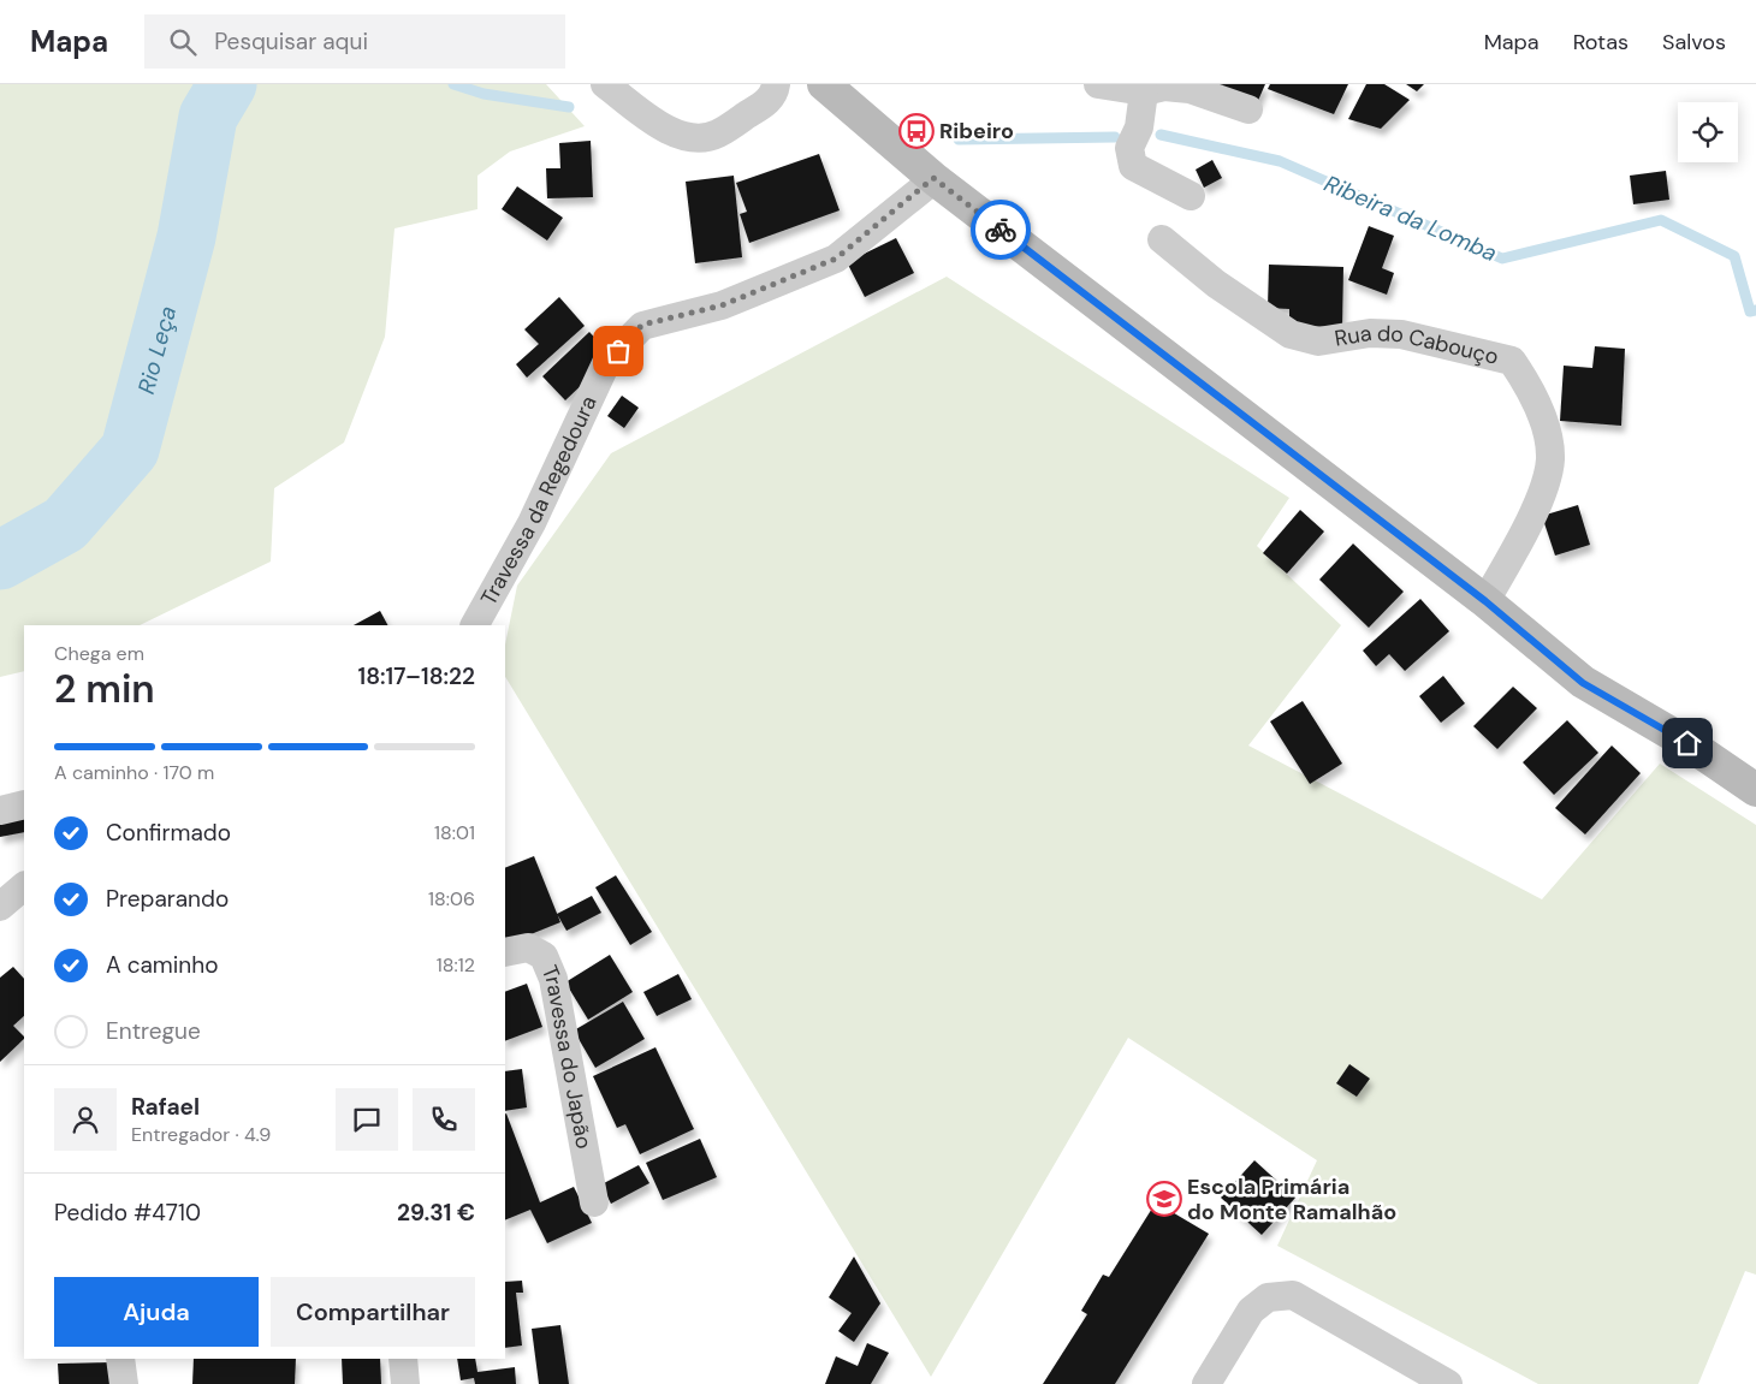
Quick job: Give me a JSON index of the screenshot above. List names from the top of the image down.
{
  "streets": {
    "street": ["Rua do Cabouço", "Travessa da Regedoura", "Travessa do Japão"]
  },
  "water": ["Ribeira da Lomba", "Rio Leça"],
  "places": {
    "bus stop": ["Ribeiro"],
    "school or university": ["Escola Primária do Monte Ramalhão"]
  },
  "page": {
    "header": "Mapa",
    "search": "Pesquisar aqui",
    "nav": ["Mapa", "Rotas", "Salvos"],
    "heading": ["2 min", "Chega em", "18:17–18:22"],
    "panel": [
      "Rafael",
      "Entregador · 4.9",
      "Pedido #4710",
      "29.31 €"
    ],
    "bar": "A caminho · 170 m",
    "list": [
      ["Confirmado", "18:01"],
      ["Preparando", "18:06"],
      ["A caminho", "18:12"],
      "Entregue"
    ],
    "buttons": ["Ajuda", "Compartilhar"]
  }
}
